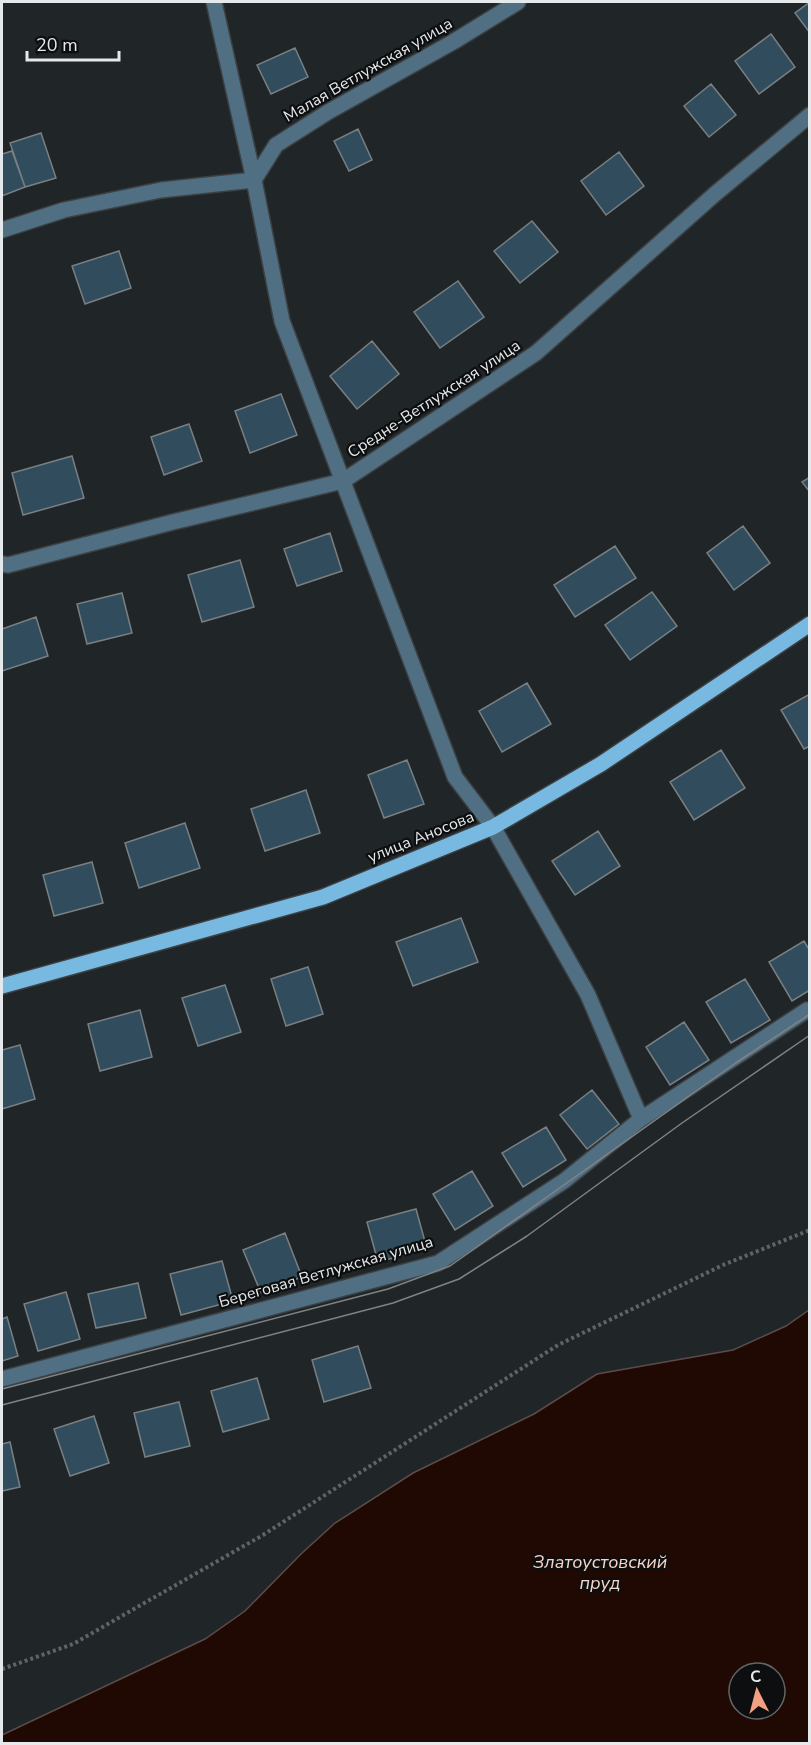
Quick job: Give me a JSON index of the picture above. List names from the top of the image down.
{
  "streets": {
    "main road": ["улица Аносова"],
    "street": ["Малая Ветлужская улица", "Средне-Ветлужская улица", "Береговая Ветлужская улица"]
  },
  "water": ["Златоустовский пруд"],
  "scale_bar": "20 m",
  "north": "top"
}
